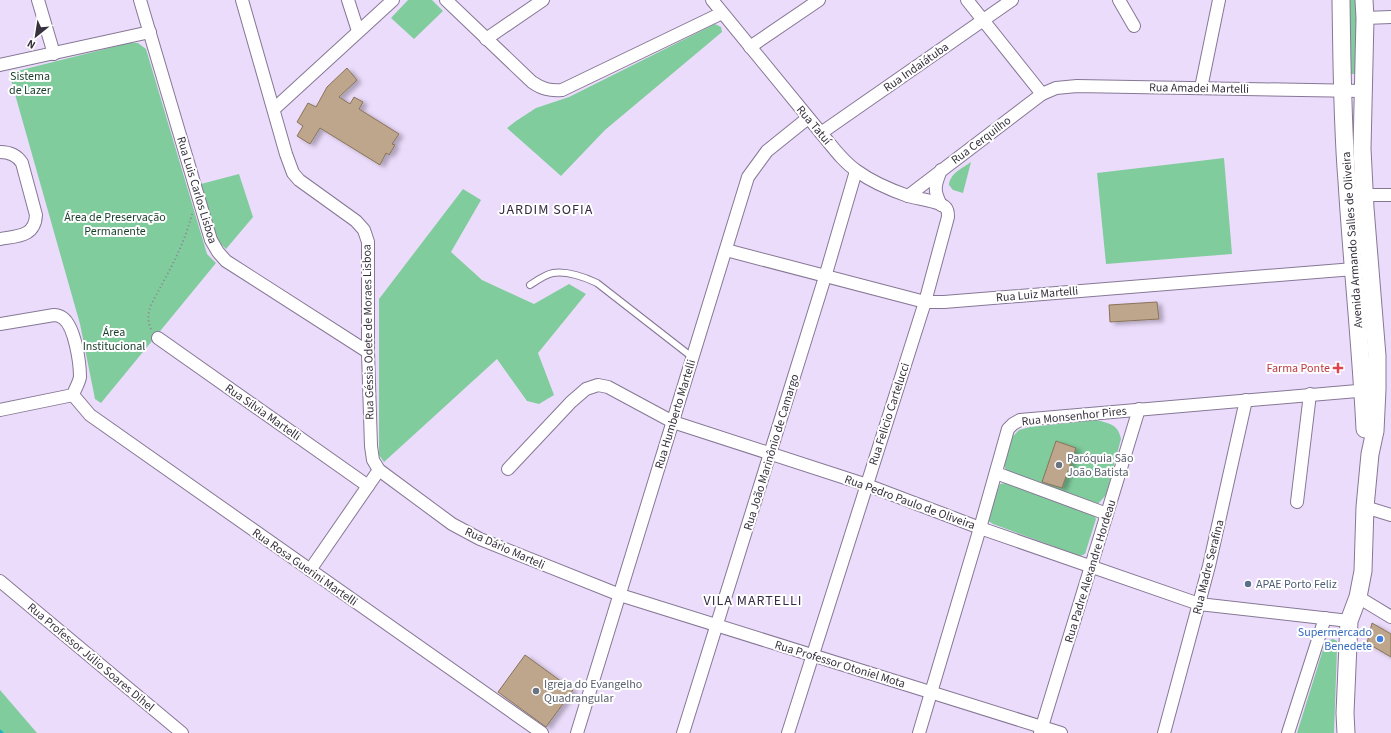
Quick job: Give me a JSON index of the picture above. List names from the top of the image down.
{
  "streets": {
    "main road": ["Avenida Armando Salles de Oliveira"],
    "street": [
      "Rua Indaiátuba",
      "Rua Amadei Martelli",
      "Rua Tatuí",
      "Rua Cerquilho",
      "Rua Luis Carlos Lisboa",
      "Rua Luiz Martelli",
      "Rua Géssia Odete de Moraes Lisboa",
      "Rua Silvia Martelli",
      "Rua Humberto Martelli",
      "Rua Felicio Cartelucci",
      "Rua Monsenhor Pires",
      "Rua João Marinônio de Camargo",
      "Rua Pedro Paulo de Oliveira",
      "Rua Dário Marteli",
      "Rua Rosa Guerini Martelli",
      "Rua Madre Serafina",
      "Rua Padre Alexandre Hordeau",
      "Rua Professor Júlio Soares Dihel",
      "Rua Professor Otoniel Mota"
    ]
  },
  "crossings": [
    ["Rua Indaiátuba", "Rua Tatuí"],
    ["Rua Amadei Martelli", "Rua Cerquilho"],
    ["Rua Amadei Martelli", "Avenida Armando Salles de Oliveira"],
    ["Rua Tatuí", "Rua Cerquilho"],
    ["Rua Tatuí", "Rua Humberto Martelli"],
    ["Rua Tatuí", "Rua Felicio Cartelucci"],
    ["Rua Tatuí", "Rua João Marinônio de Camargo"],
    ["Rua Luis Carlos Lisboa", "Rua Géssia Odete de Moraes Lisboa"],
    ["Avenida Armando Salles de Oliveira", "Rua Luiz Martelli"],
    ["Avenida Armando Salles de Oliveira", "Rua Monsenhor Pires"],
    ["Avenida Armando Salles de Oliveira", "Rua Pedro Paulo de Oliveira"],
    ["Rua Luiz Martelli", "Rua Humberto Martelli"],
    ["Rua Luiz Martelli", "Rua Felicio Cartelucci"],
    ["Rua Luiz Martelli", "Rua João Marinônio de Camargo"],
    ["Rua Géssia Odete de Moraes Lisboa", "Rua Dário Marteli"],
    ["Rua Humberto Martelli", "Rua Pedro Paulo de Oliveira"],
    ["Rua Humberto Martelli", "Rua Dário Marteli"],
    ["Rua Humberto Martelli", "Rua Professor Otoniel Mota"],
    ["Rua Felicio Cartelucci", "Rua Pedro Paulo de Oliveira"],
    ["Rua Felicio Cartelucci", "Rua Professor Otoniel Mota"],
    ["Rua Monsenhor Pires", "Rua Pedro Paulo de Oliveira"],
    ["Rua Monsenhor Pires", "Rua Madre Serafina"],
    ["Rua Monsenhor Pires", "Rua Padre Alexandre Hordeau"],
    ["Rua Monsenhor Pires", "Rua Professor Otoniel Mota"],
    ["Rua João Marinônio de Camargo", "Rua Pedro Paulo de Oliveira"],
    ["Rua João Marinônio de Camargo", "Rua Professor Otoniel Mota"],
    ["Rua Pedro Paulo de Oliveira", "Rua Madre Serafina"],
    ["Rua Pedro Paulo de Oliveira", "Rua Padre Alexandre Hordeau"],
    ["Rua Dário Marteli", "Rua Professor Otoniel Mota"],
    ["Rua Padre Alexandre Hordeau", "Rua Professor Otoniel Mota"]
  ],
  "districts": ["JARDIM SOFIA", "VILA MARTELLI"],
  "parks": ["Sistema de Lazer", "Área de Preservação Permanente", "Área Institucional"],
  "places": {
    "health": ["Farma Ponte"],
    "other": [
      "Paróquia São João Batista",
      "APAE Porto Feliz",
      "Supermercado Benedete",
      "Igreja do Evangelho Quadrangular"
    ]
  },
  "north": "bottom left"
}
